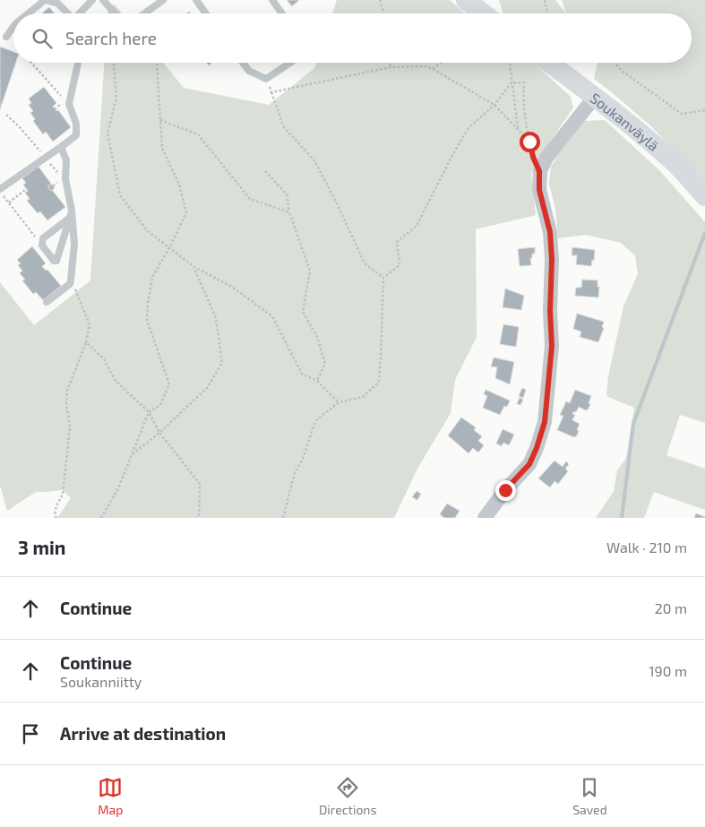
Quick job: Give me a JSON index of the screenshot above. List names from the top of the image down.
{
  "streets": {
    "main road": ["Soukanväylä"]
  },
  "page": {
    "search": "Search here",
    "heading": ["3 min", "Walk · 210 m"],
    "list": [
      ["Continue", "20 m"],
      ["Continue", "Soukanniitty", "190 m"],
      "Arrive at destination"
    ],
    "nav": ["Map", "Directions", "Saved"]
  }
}
